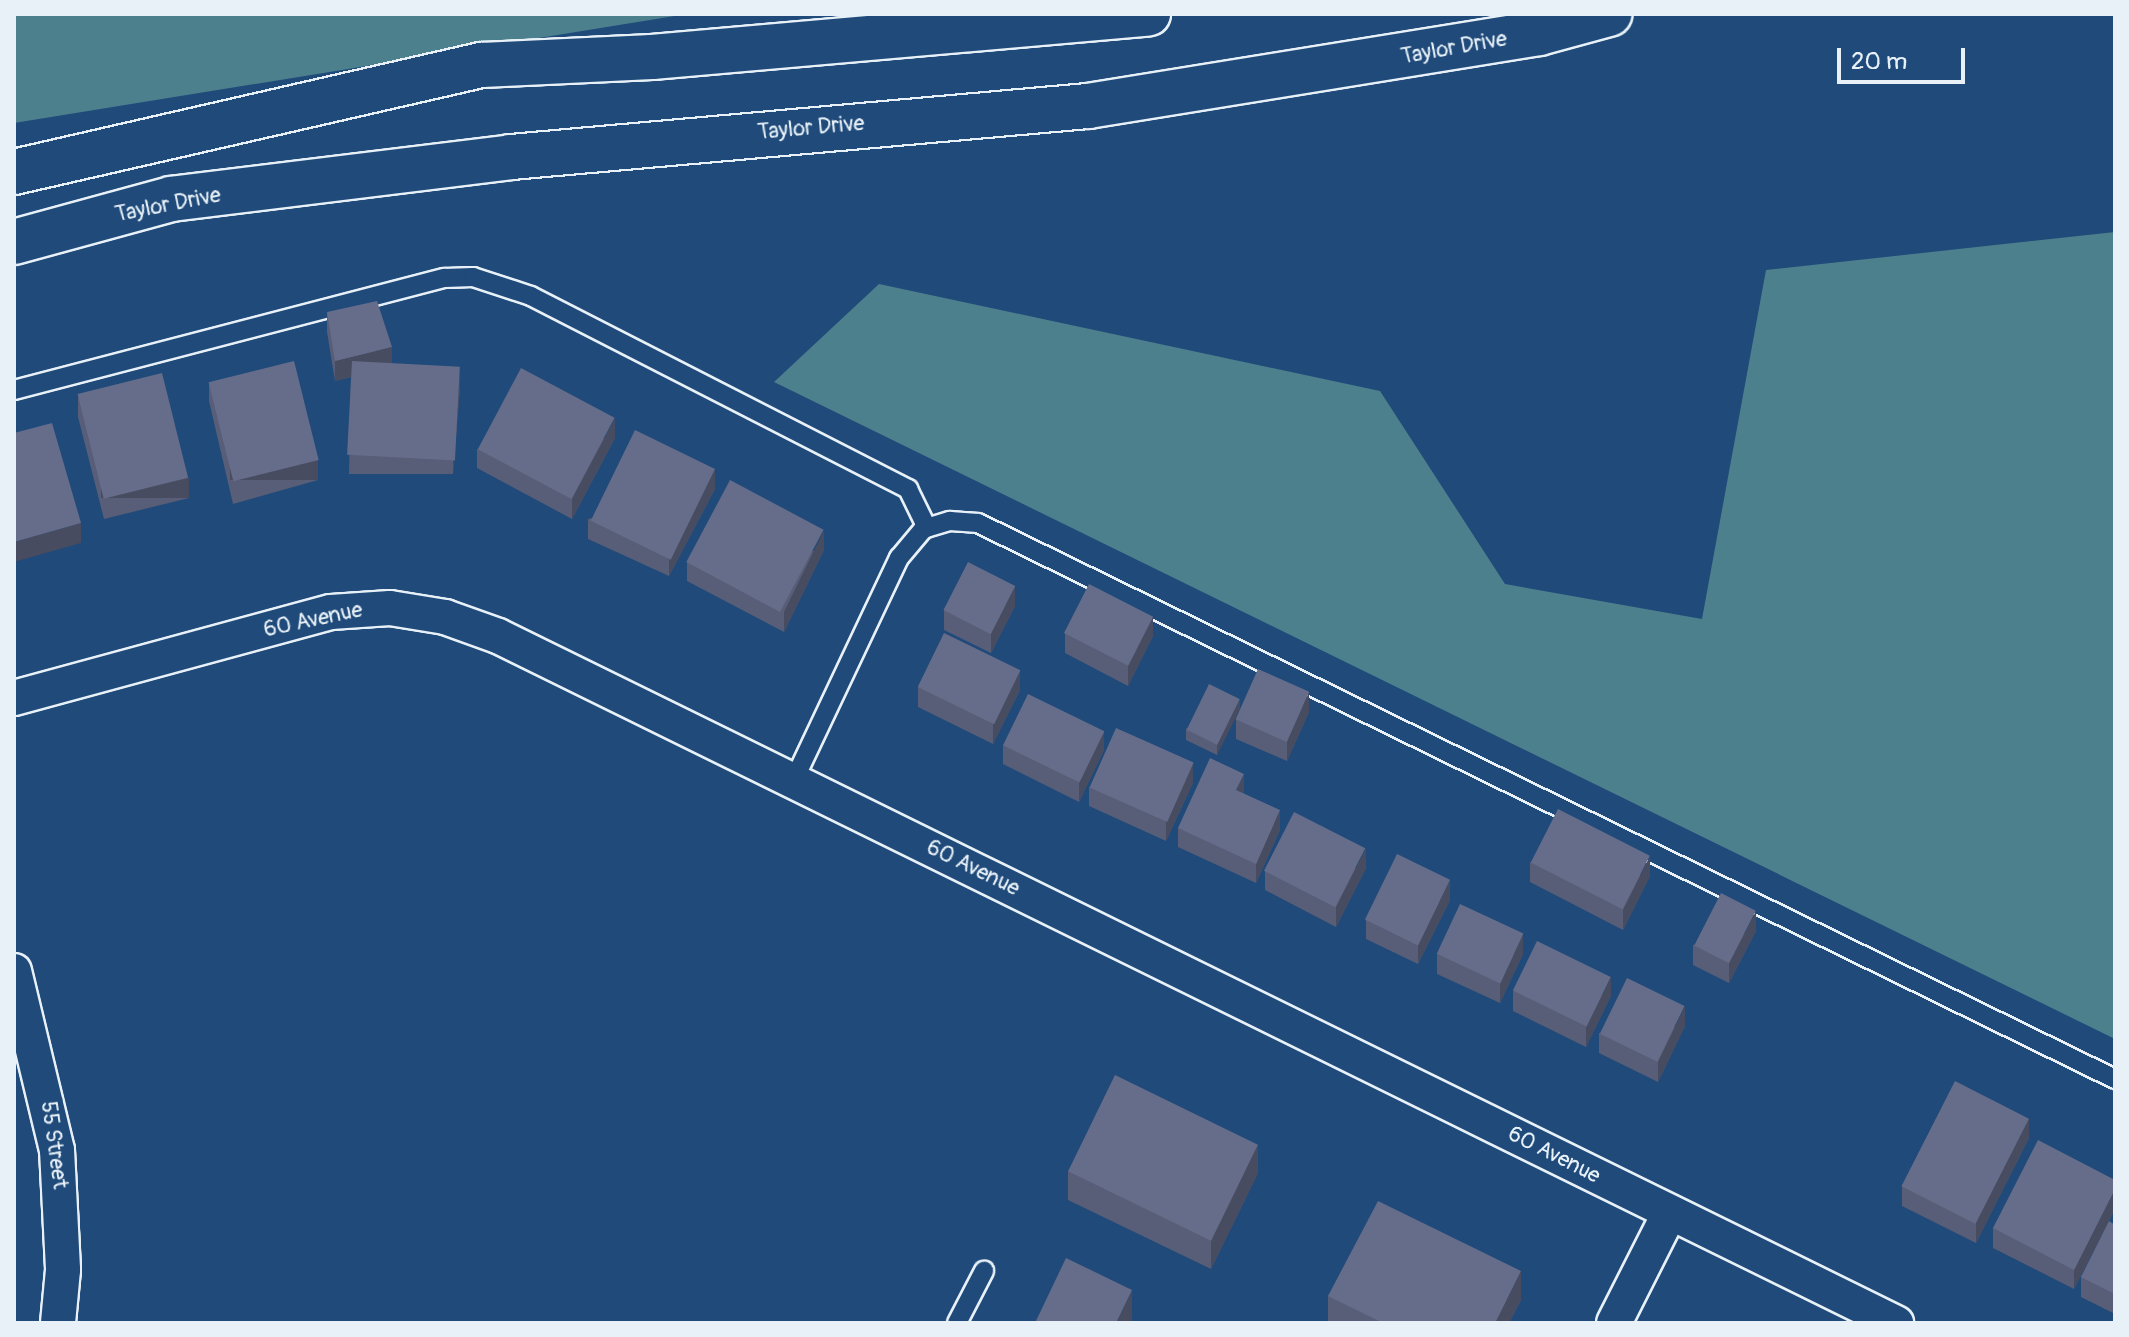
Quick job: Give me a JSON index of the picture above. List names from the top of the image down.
{
  "streets": {
    "main road": ["Taylor Drive"],
    "street": ["60 Avenue", "55 Street"]
  },
  "scale_bar": "20 m"
}
